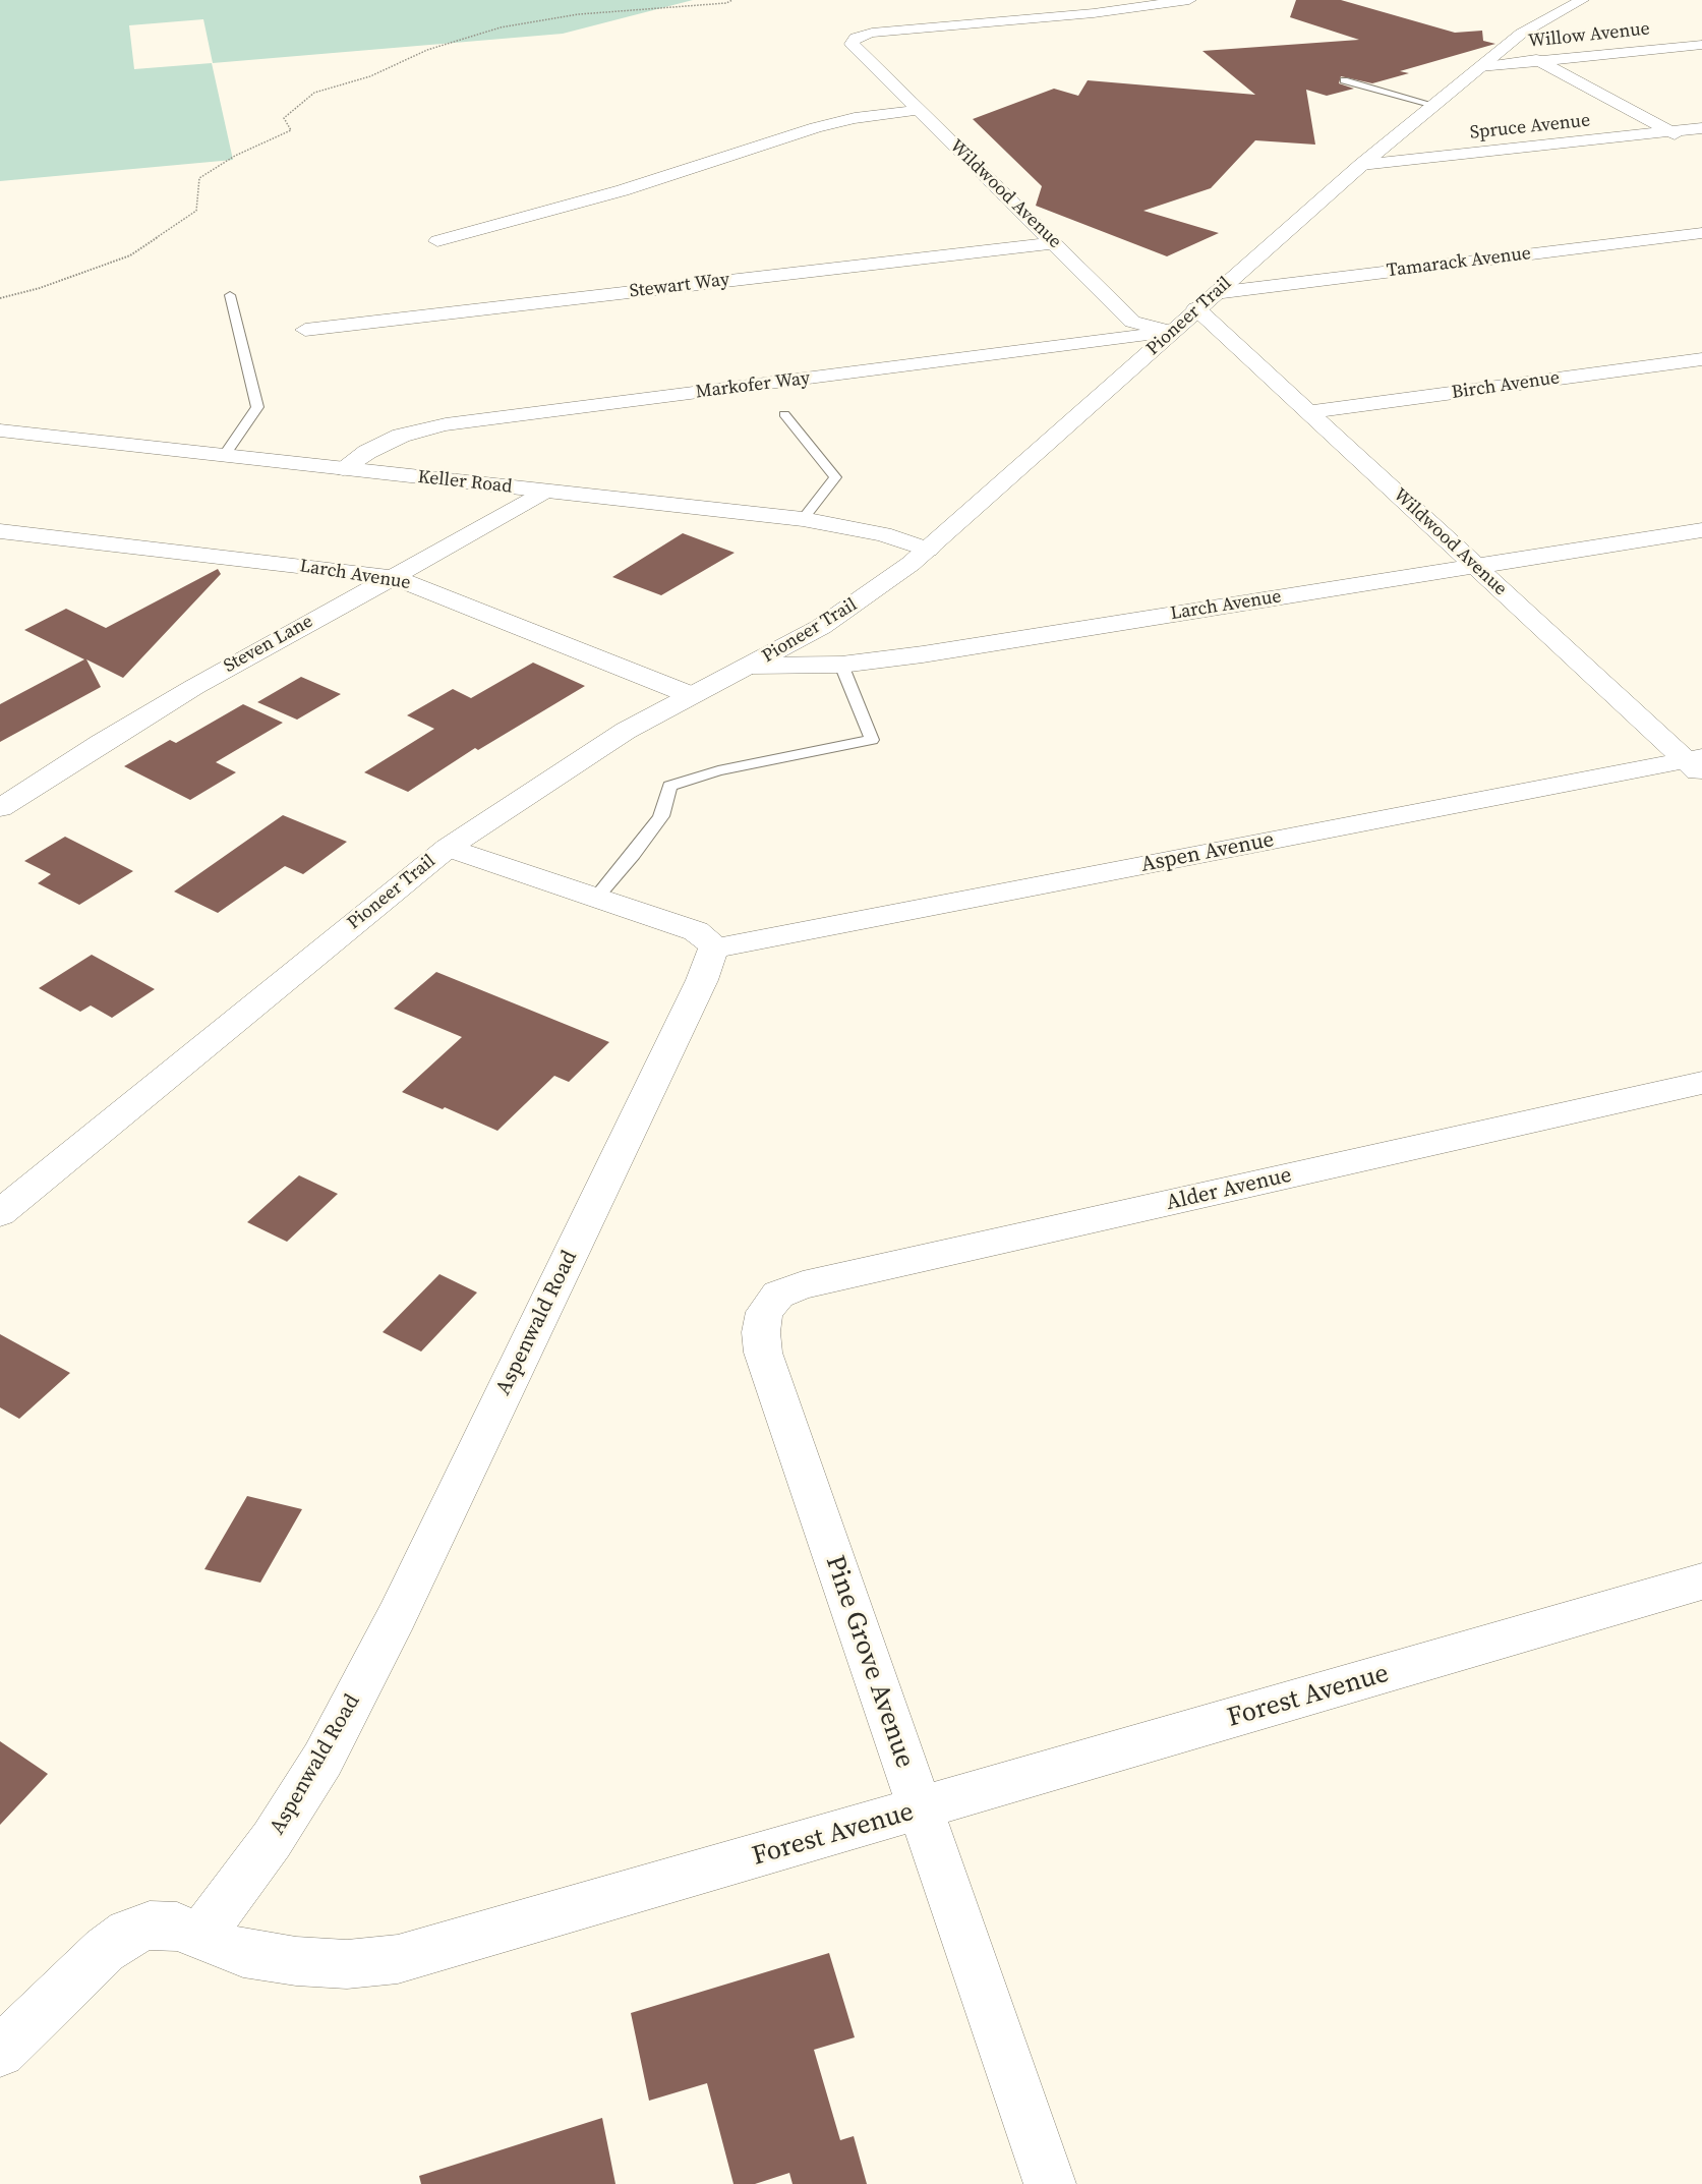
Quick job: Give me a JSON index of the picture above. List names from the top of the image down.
{
  "streets": {
    "street": [
      "Willow Avenue",
      "Spruce Avenue",
      "Wildwood Avenue",
      "Tamarack Avenue",
      "Stewart Way",
      "Pioneer Trail",
      "Markofer Way",
      "Birch Avenue",
      "Keller Road",
      "Larch Avenue",
      "Steven Lane",
      "Aspen Avenue",
      "Alder Avenue",
      "Aspenwald Road",
      "Pine Grove Avenue",
      "Forest Avenue"
    ]
  },
  "crossings": [
    ["Willow Avenue", "Pioneer Trail"],
    ["Spruce Avenue", "Pioneer Trail"],
    ["Wildwood Avenue", "Stewart Way"],
    ["Wildwood Avenue", "Pioneer Trail"],
    ["Wildwood Avenue", "Markofer Way"],
    ["Wildwood Avenue", "Birch Avenue"],
    ["Wildwood Avenue", "Larch Avenue"],
    ["Wildwood Avenue", "Aspen Avenue"],
    ["Tamarack Avenue", "Pioneer Trail"],
    ["Pioneer Trail", "Markofer Way"],
    ["Pioneer Trail", "Keller Road"],
    ["Pioneer Trail", "Larch Avenue"],
    ["Markofer Way", "Keller Road"],
    ["Keller Road", "Steven Lane"],
    ["Larch Avenue", "Steven Lane"],
    ["Aspen Avenue", "Aspenwald Road"],
    ["Alder Avenue", "Pine Grove Avenue"],
    ["Aspenwald Road", "Forest Avenue"],
    ["Pine Grove Avenue", "Forest Avenue"]
  ]
}
